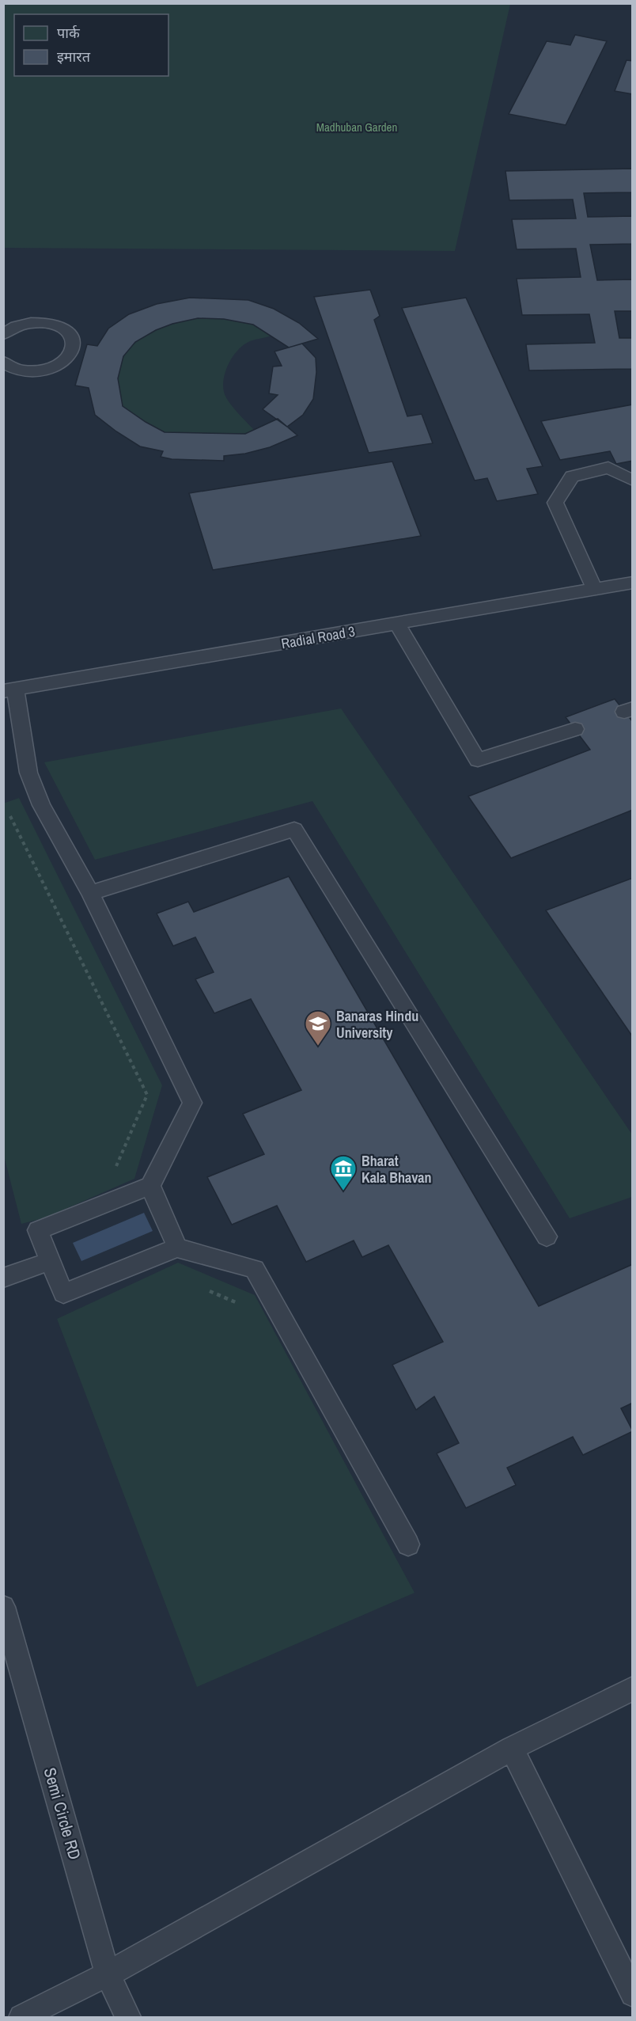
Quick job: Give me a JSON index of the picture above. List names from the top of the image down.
{
  "streets": {
    "lane": ["Radial Road 3", "Semi Circle RD"]
  },
  "parks": ["Madhuban Garden"],
  "places": {
    "school or university": ["Banaras Hindu University"],
    "museum": ["Bharat Kala Bhavan"]
  },
  "legend": ["पार्क", "इमारत"]
}
